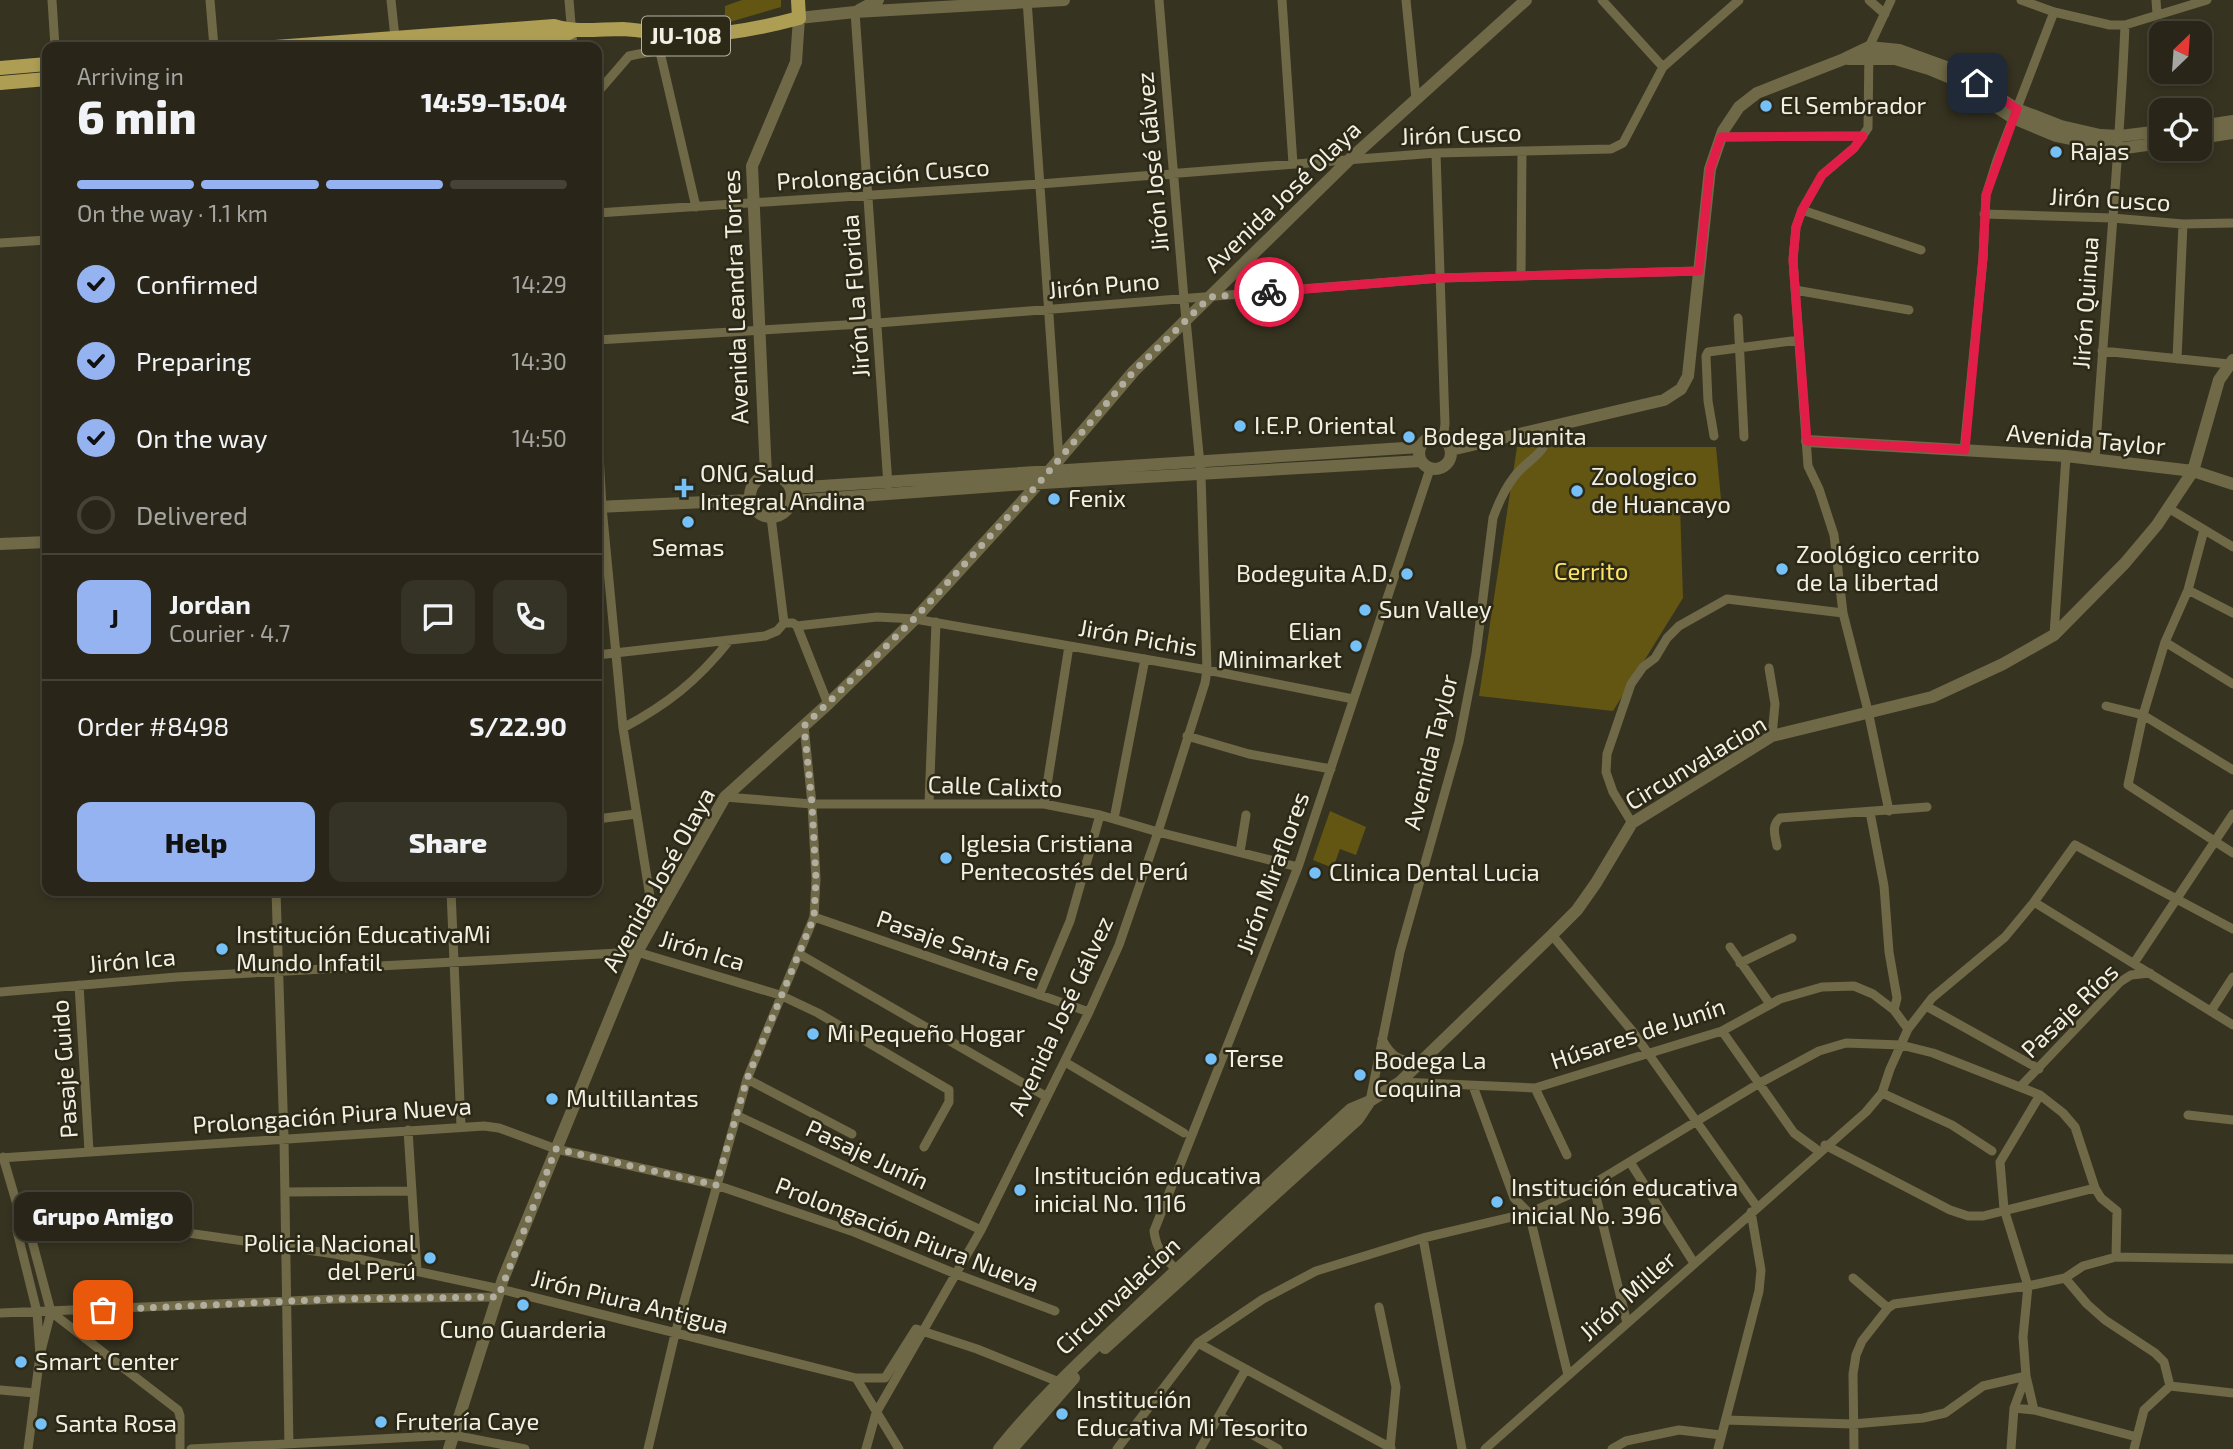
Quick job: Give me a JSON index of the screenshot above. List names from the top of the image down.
{
  "streets": {
    "main road": ["JU-108", "Avenida Leandra Torres"],
    "street": [
      "Jirón Cusco",
      "Jirón José Gálvez",
      "Prolongación Cusco",
      "Avenida José Olaya",
      "Jirón Puno",
      "Jirón La Florida",
      "Jirón Quinua",
      "Avenida Taylor",
      "Jirón Pichis",
      "Circunvalacion",
      "Calle Calixto",
      "Jirón Miraflores",
      "Pasaje Santa Fe",
      "Jirón Ica",
      "Pasaje Ríos",
      "Avenida José Gálvez",
      "Húsares de Junín",
      "Pasaje Guido",
      "Prolongación Piura Nueva",
      "Pasaje Junín",
      "Jirón Miller",
      "Jirón Piura Antigua"
    ]
  },
  "crossings": [
    ["JU-108", "Avenida Leandra Torres"],
    ["Jirón Cusco", "Jirón José Gálvez"],
    ["Jirón Cusco", "Prolongación Cusco"],
    ["Jirón Cusco", "Avenida José Olaya"],
    ["Jirón Cusco", "Jirón Quinua"],
    ["Jirón José Gálvez", "Prolongación Cusco"],
    ["Jirón José Gálvez", "Avenida José Olaya"],
    ["Jirón José Gálvez", "Jirón Puno"],
    ["Jirón José Gálvez", "Avenida José Gálvez"],
    ["Prolongación Cusco", "Jirón La Florida"],
    ["Prolongación Cusco", "Avenida Leandra Torres"],
    ["Avenida José Olaya", "Jirón Puno"],
    ["Avenida José Olaya", "Jirón Pichis"],
    ["Avenida José Olaya", "Calle Calixto"],
    ["Avenida José Olaya", "Jirón Ica"],
    ["Avenida José Olaya", "Avenida José Gálvez"],
    ["Avenida José Olaya", "Prolongación Piura Nueva"],
    ["Avenida José Olaya", "Jirón Piura Antigua"],
    ["Jirón Puno", "Jirón La Florida"],
    ["Jirón Puno", "Avenida Leandra Torres"],
    ["Jirón Quinua", "Avenida Taylor"],
    ["Avenida Taylor", "Circunvalacion"],
    ["Jirón Pichis", "Jirón Miraflores"],
    ["Jirón Pichis", "Avenida José Gálvez"],
    ["Circunvalacion", "Jirón Miraflores"],
    ["Circunvalacion", "Húsares de Junín"],
    ["Calle Calixto", "Jirón Miraflores"],
    ["Calle Calixto", "Avenida José Gálvez"],
    ["Pasaje Santa Fe", "Avenida José Gálvez"],
    ["Jirón Ica", "Pasaje Guido"],
    ["Avenida José Gálvez", "Prolongación Piura Nueva"],
    ["Avenida José Gálvez", "Pasaje Junín"],
    ["Húsares de Junín", "Jirón Miller"],
    ["Pasaje Guido", "Prolongación Piura Nueva"]
  ],
  "parks": ["Cerrito"],
  "places": {
    "other": [
      "El Sembrador",
      "Rajas",
      "I.E.P. Oriental",
      "Bodega Juanita",
      "Zoologico de Huancayo",
      "Fenix",
      "Semas",
      "Zoológico cerrito de la libertad",
      "Bodeguita A.D.",
      "Sun Valley",
      "Elian Minimarket",
      "Iglesia Cristiana Pentecostés del Perú",
      "Clinica Dental Lucia",
      "Institución EducativaMi Mundo Infatil",
      "Mi Pequeño Hogar",
      "Terse",
      "Bodega La Coquina",
      "Multillantas",
      "Institución educativa inicial No. 1116",
      "Institución educativa inicial No. 396",
      "Policia Nacional del Perú",
      "Cuno Guarderia",
      "Grupo Amigo",
      "Smart Center",
      "Institución Educativa Mi Tesorito",
      "Frutería Caye",
      "Santa Rosa"
    ],
    "health": ["ONG Salud Integral Andina"]
  },
  "north": "top right",
  "page": {
    "heading": ["6 min", "Arriving in", "14:59–15:04"],
    "panel": [
      "Jordan",
      "Courier · 4.7",
      "Order #8498",
      "S/22.90"
    ],
    "bar": "On the way · 1.1 km",
    "list": [
      ["Confirmed", "14:29"],
      ["Preparing", "14:30"],
      ["On the way", "14:50"],
      "Delivered"
    ],
    "round": "J",
    "buttons": ["Help", "Share"],
    "bubble": "Grupo Amigo"
  }
}
